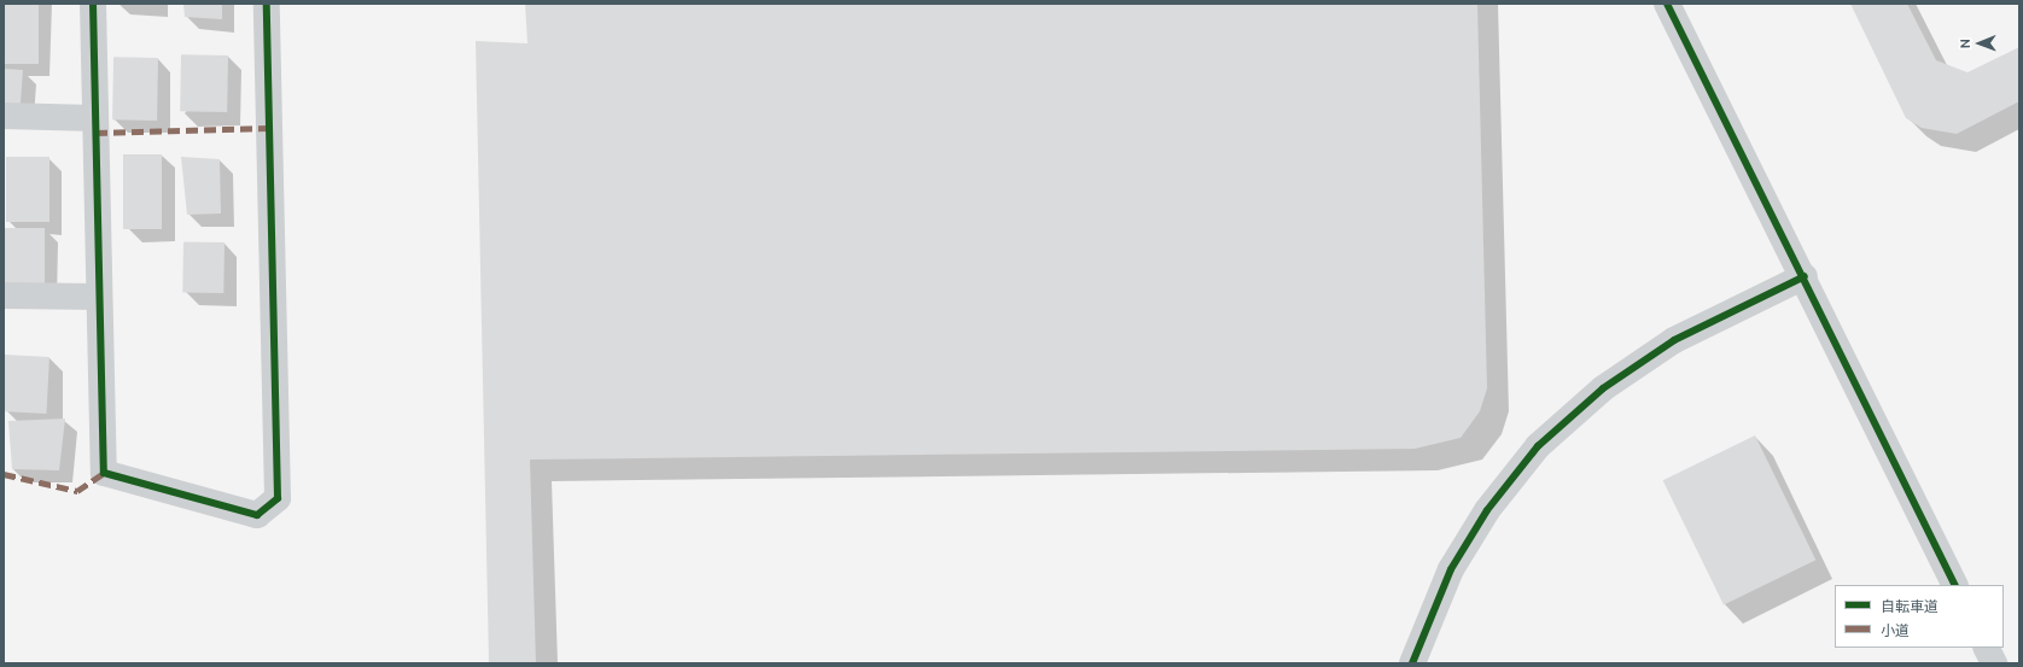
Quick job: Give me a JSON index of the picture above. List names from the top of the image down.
{
  "legend": ["自転車道", "小道"],
  "north": "left"
}
